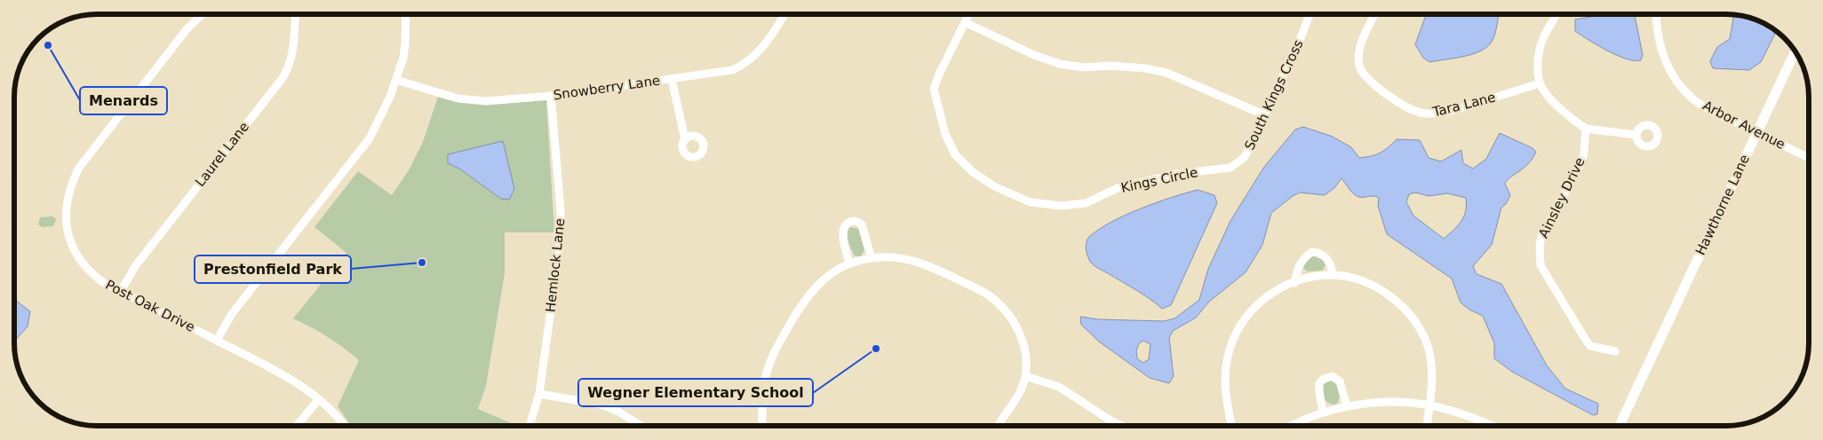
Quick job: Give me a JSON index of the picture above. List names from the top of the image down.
{
  "streets": {
    "street": [
      "Snowberry Lane",
      "South Kings Cross",
      "Tara Lane",
      "Arbor Avenue",
      "Laurel Lane",
      "Kings Circle",
      "Ainsley Drive",
      "Hawthorne Lane",
      "Hemlock Lane",
      "Post Oak Drive"
    ]
  },
  "crossings": [
    ["Snowberry Lane", "Hemlock Lane"],
    ["South Kings Cross", "Kings Circle"],
    ["Arbor Avenue", "Hawthorne Lane"],
    ["Laurel Lane", "Post Oak Drive"]
  ],
  "places": ["Menards", "Prestonfield Park", "Wegner Elementary School"]
}
